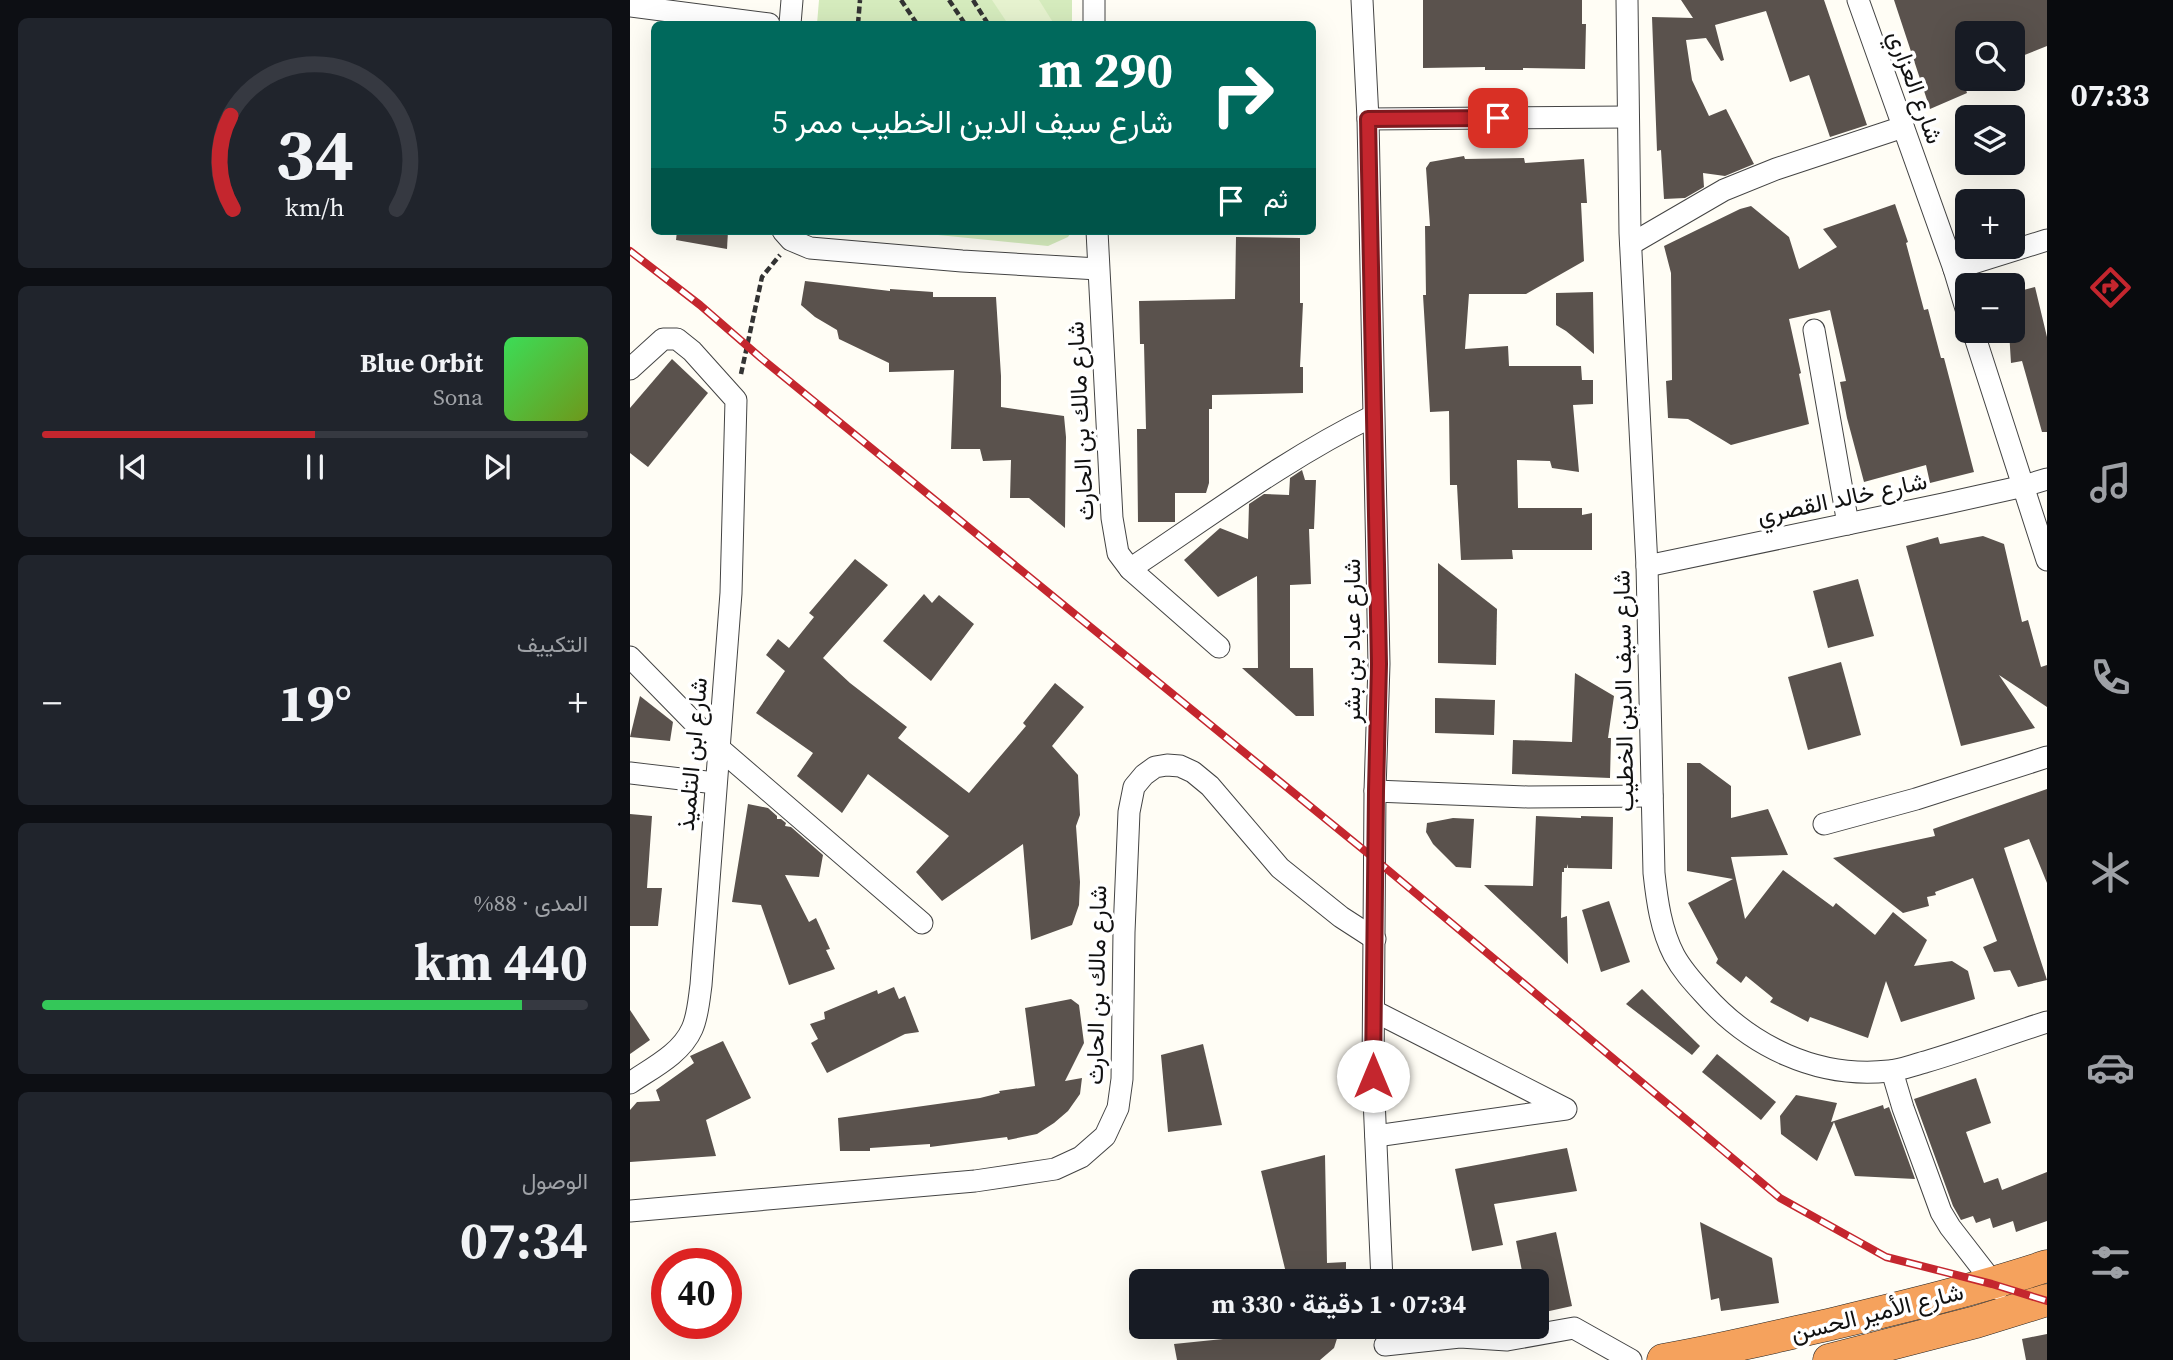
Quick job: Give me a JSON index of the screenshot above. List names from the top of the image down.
{
  "streets": {
    "highway": ["شارع الأمير الحسن"],
    "street": [
      "شارع العزاري",
      "شارع مالك بن الحارث",
      "شارع خالد القصري",
      "شارع عباد بن بشر",
      "شارع سيف الدين الخطيب",
      "شارع ابن التلميذ"
    ]
  },
  "crossings": [
    ["شارع مالك بن الحارث", "شارع عباد بن بشر"],
    ["شارع خالد القصري", "شارع سيف الدين الخطيب"]
  ],
  "page": {
    "tabs": "07:33",
    "map_buttons": ["+", "−"],
    "turn": ["290 m", "شارع سيف الدين الخطيب ممر 5"],
    "then": "ثم",
    "song": ["Blue Orbit", "Sona"],
    "tile": [
      "التكييف",
      ["المدى · 88%", "440 km"],
      ["الوصول", "07:34"]
    ],
    "heat": ["−", "19°", "+"],
    "limit": "40",
    "trip": "07:34 · 1 دقيقة · 330 m",
    "gauge": ["34", "km/h"]
  }
}
